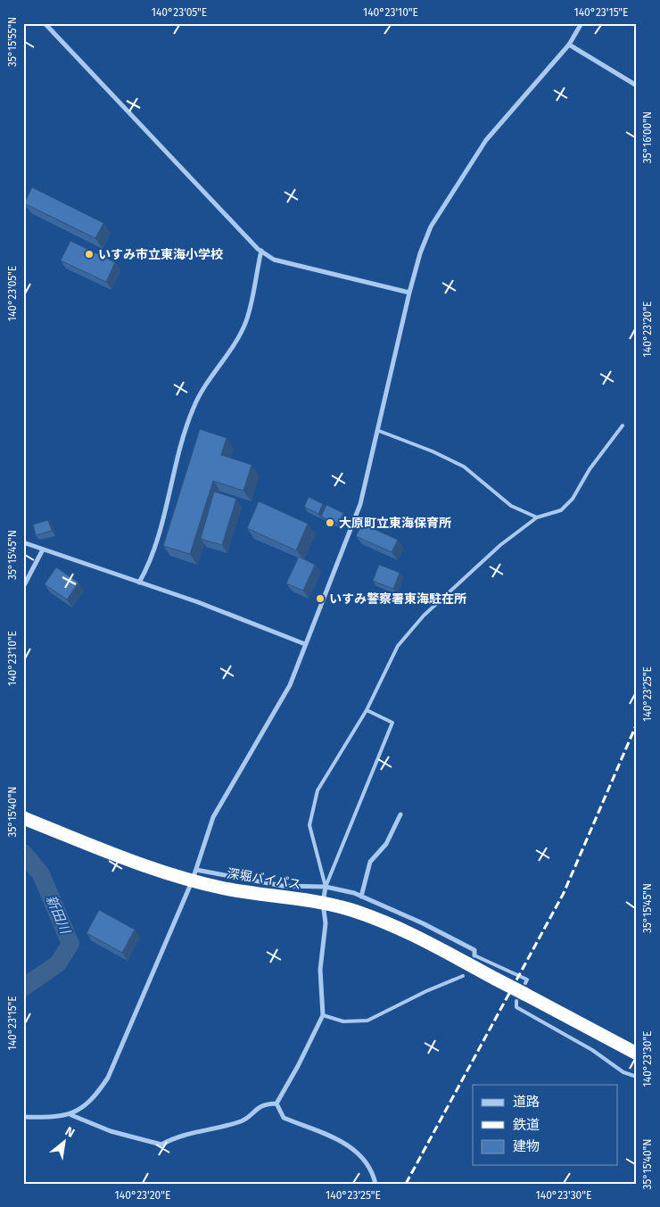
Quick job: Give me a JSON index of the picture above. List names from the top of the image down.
{
  "streets": {
    "highway": ["深堀バイパス"]
  },
  "water": ["新田川"],
  "places": ["いすみ市立東海小学校", "大原町立東海保育所", "いすみ警察署東海駐在所"],
  "legend": ["道路", "鉄道", "建物"],
  "north": "top right",
  "coordinates": [
    "140°23'05\"E",
    "140°23'10\"E",
    "140°23'15\"E",
    "35°15'55\"N",
    "35°16'00\"N",
    "140°23'20\"E",
    "35°15'45\"N",
    "140°23'25\"E",
    "35°15'40\"N",
    "140°23'30\"E"
  ]
}
